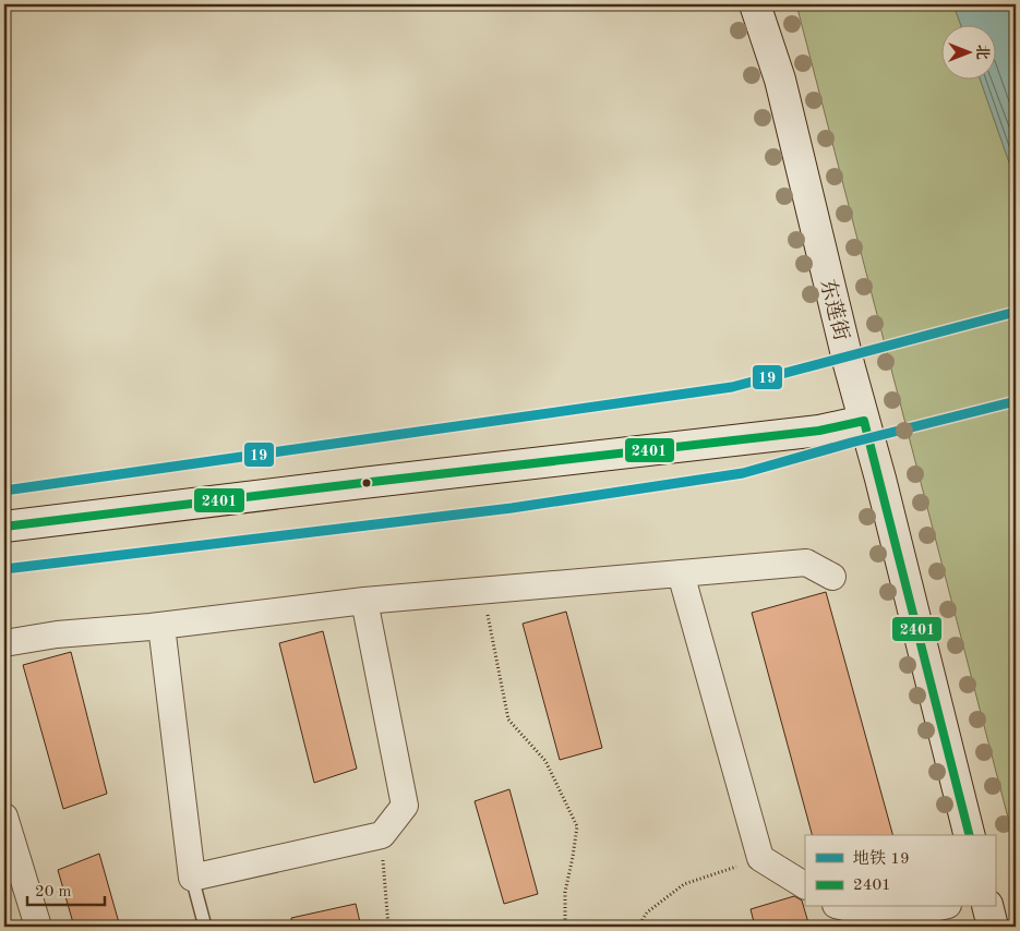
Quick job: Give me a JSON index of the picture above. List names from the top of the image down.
{
  "streets": {
    "street": ["东莲街"]
  },
  "lines": ["metro line 19", "transit line 2401"],
  "legend": ["地铁 19", "2401"],
  "scale_bar": "20 m",
  "north": "right"
}
